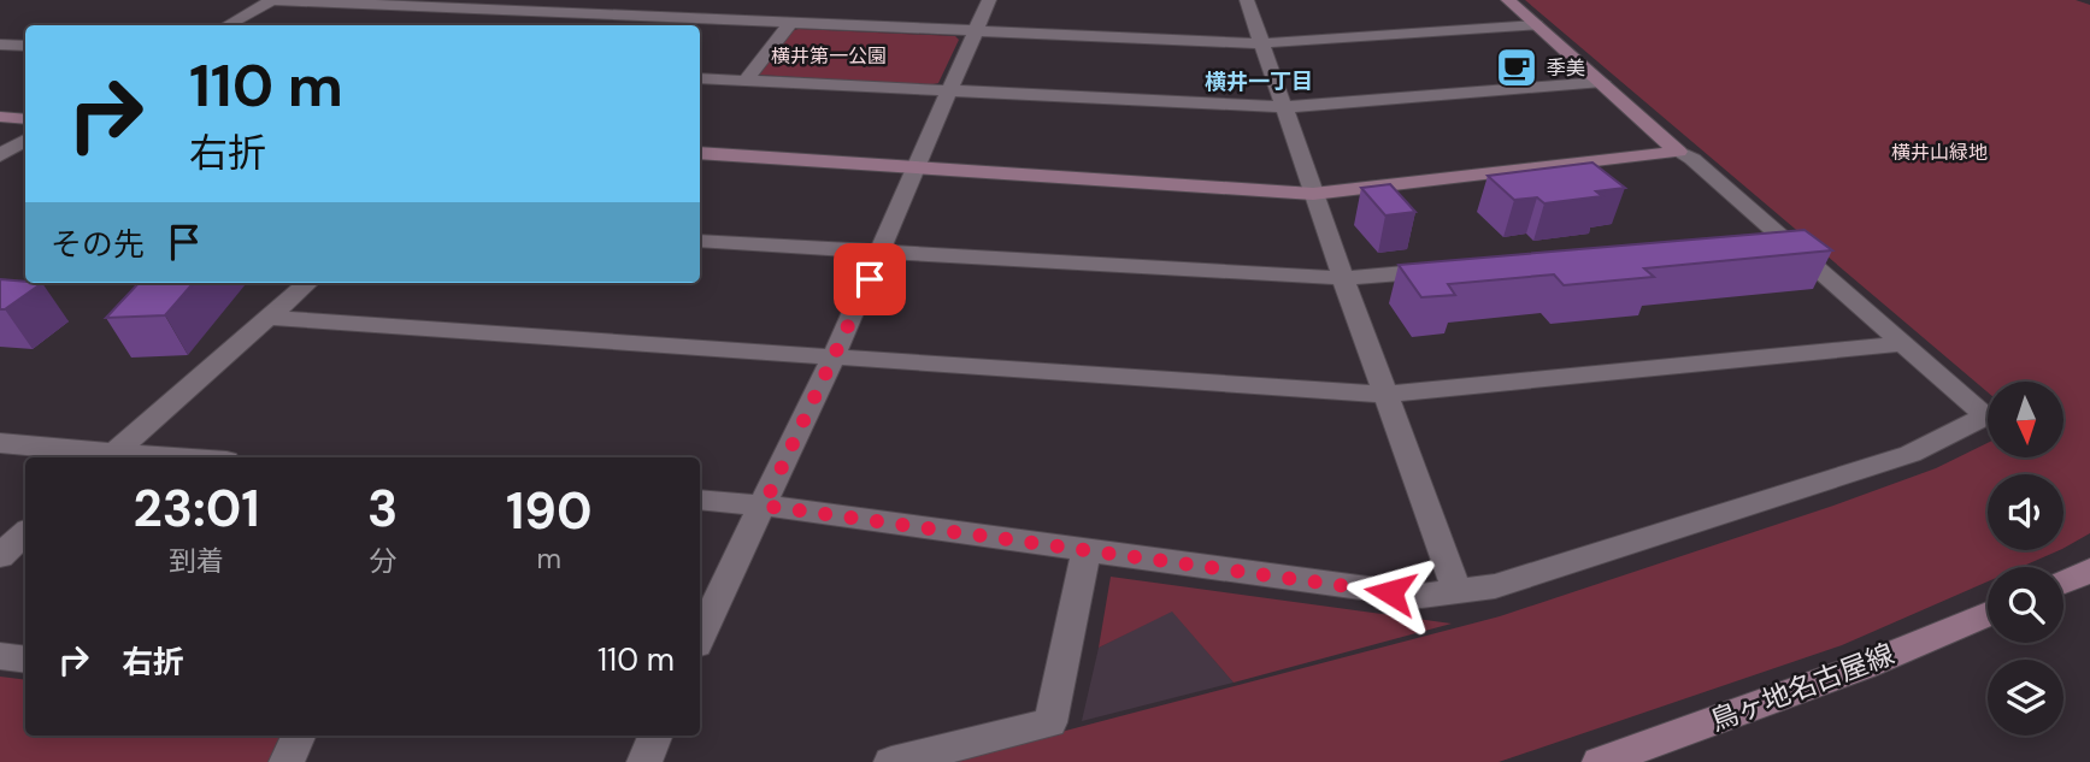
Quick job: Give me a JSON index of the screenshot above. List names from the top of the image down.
{
  "streets": {
    "street": ["鳥ヶ地名古屋線"]
  },
  "districts": ["横井一丁目"],
  "parks": ["横井第一公園", "横井山緑地"],
  "places": {
    "cafe": ["季美"]
  },
  "north": "bottom",
  "page": {
    "turn": ["110 m", "右折"],
    "then": "その先",
    "eta": [
      "23:01",
      "到着",
      "3",
      "分",
      "190",
      "m"
    ],
    "list": [
      {
        "name": "右折",
        "value": "110 m"
      }
    ]
  }
}
